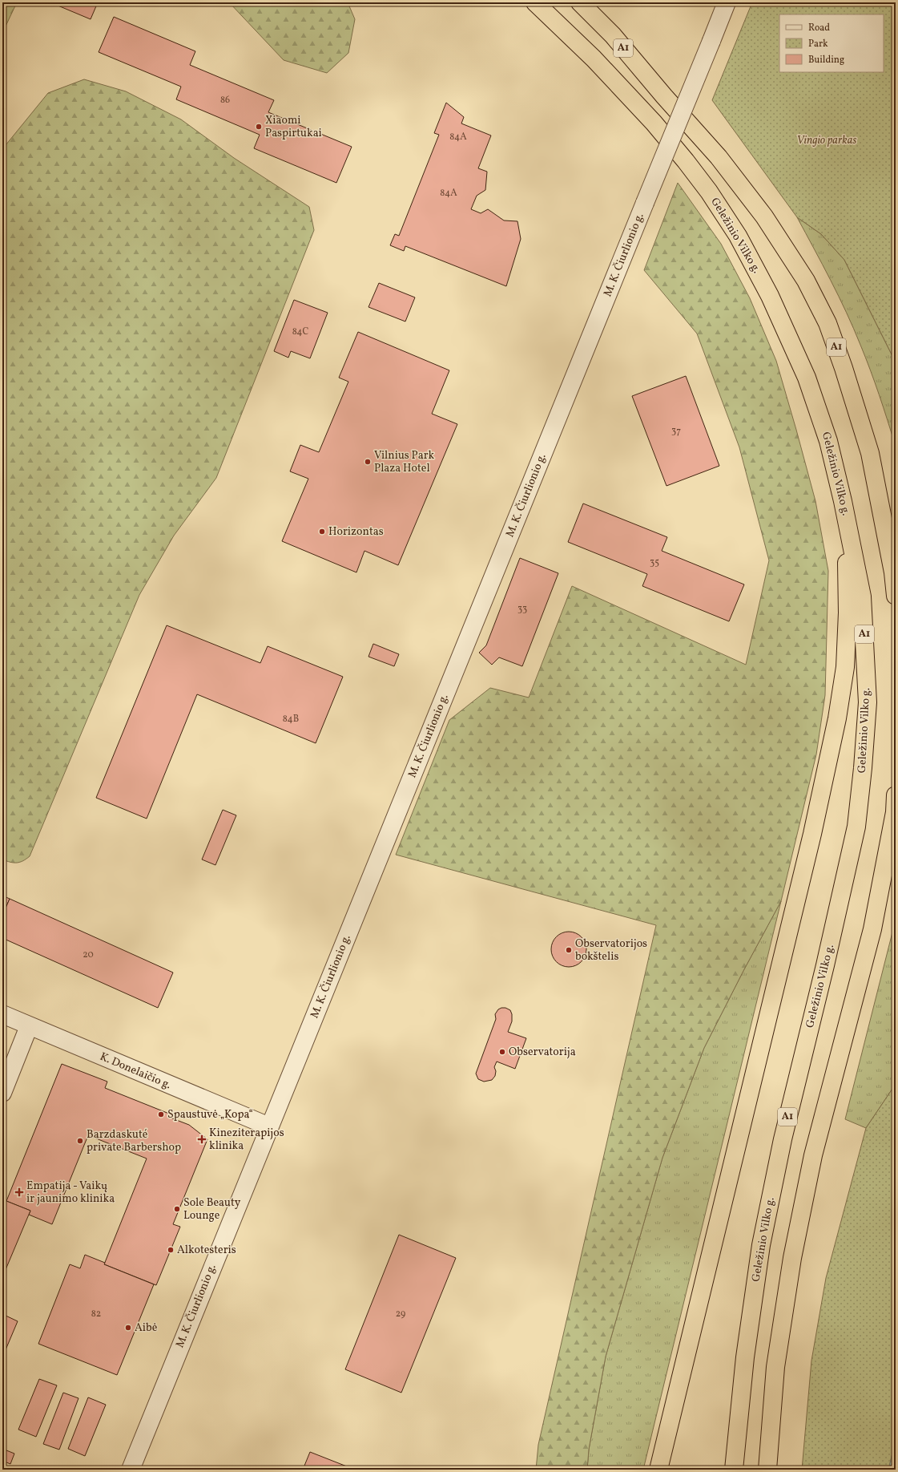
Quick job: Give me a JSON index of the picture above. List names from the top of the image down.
{
  "streets": {
    "highway": ["A1", "Geležinio Vilko g."],
    "street": ["M. K. Čiurlionio g.", "K. Donelaičio g."]
  },
  "crossings": [
    ["M. K. Čiurlionio g.", "K. Donelaičio g."]
  ],
  "parks": ["Vingio parkas"],
  "places": {
    "other": [
      "Xiaomi Paspirtukai",
      "Vilnius Park Plaza Hotel",
      "Horizontas",
      "Observatorijos bokštelis",
      "Observatorija",
      "Spaustuvė „Kopa“",
      "Barzdaskuté private Barbershop",
      "Sole Beauty Lounge",
      "Alkotesteris",
      "Aibė"
    ],
    "health": ["Kineziterapijos klinika", "Empatija - Vaikų ir jaunimo klinika"]
  },
  "house_numbers": [
    "86",
    "84A",
    "84A",
    "84C",
    "37",
    "35",
    "33",
    "84B",
    "20",
    "82",
    "29"
  ],
  "legend": ["Road", "Park", "Building"]
}
